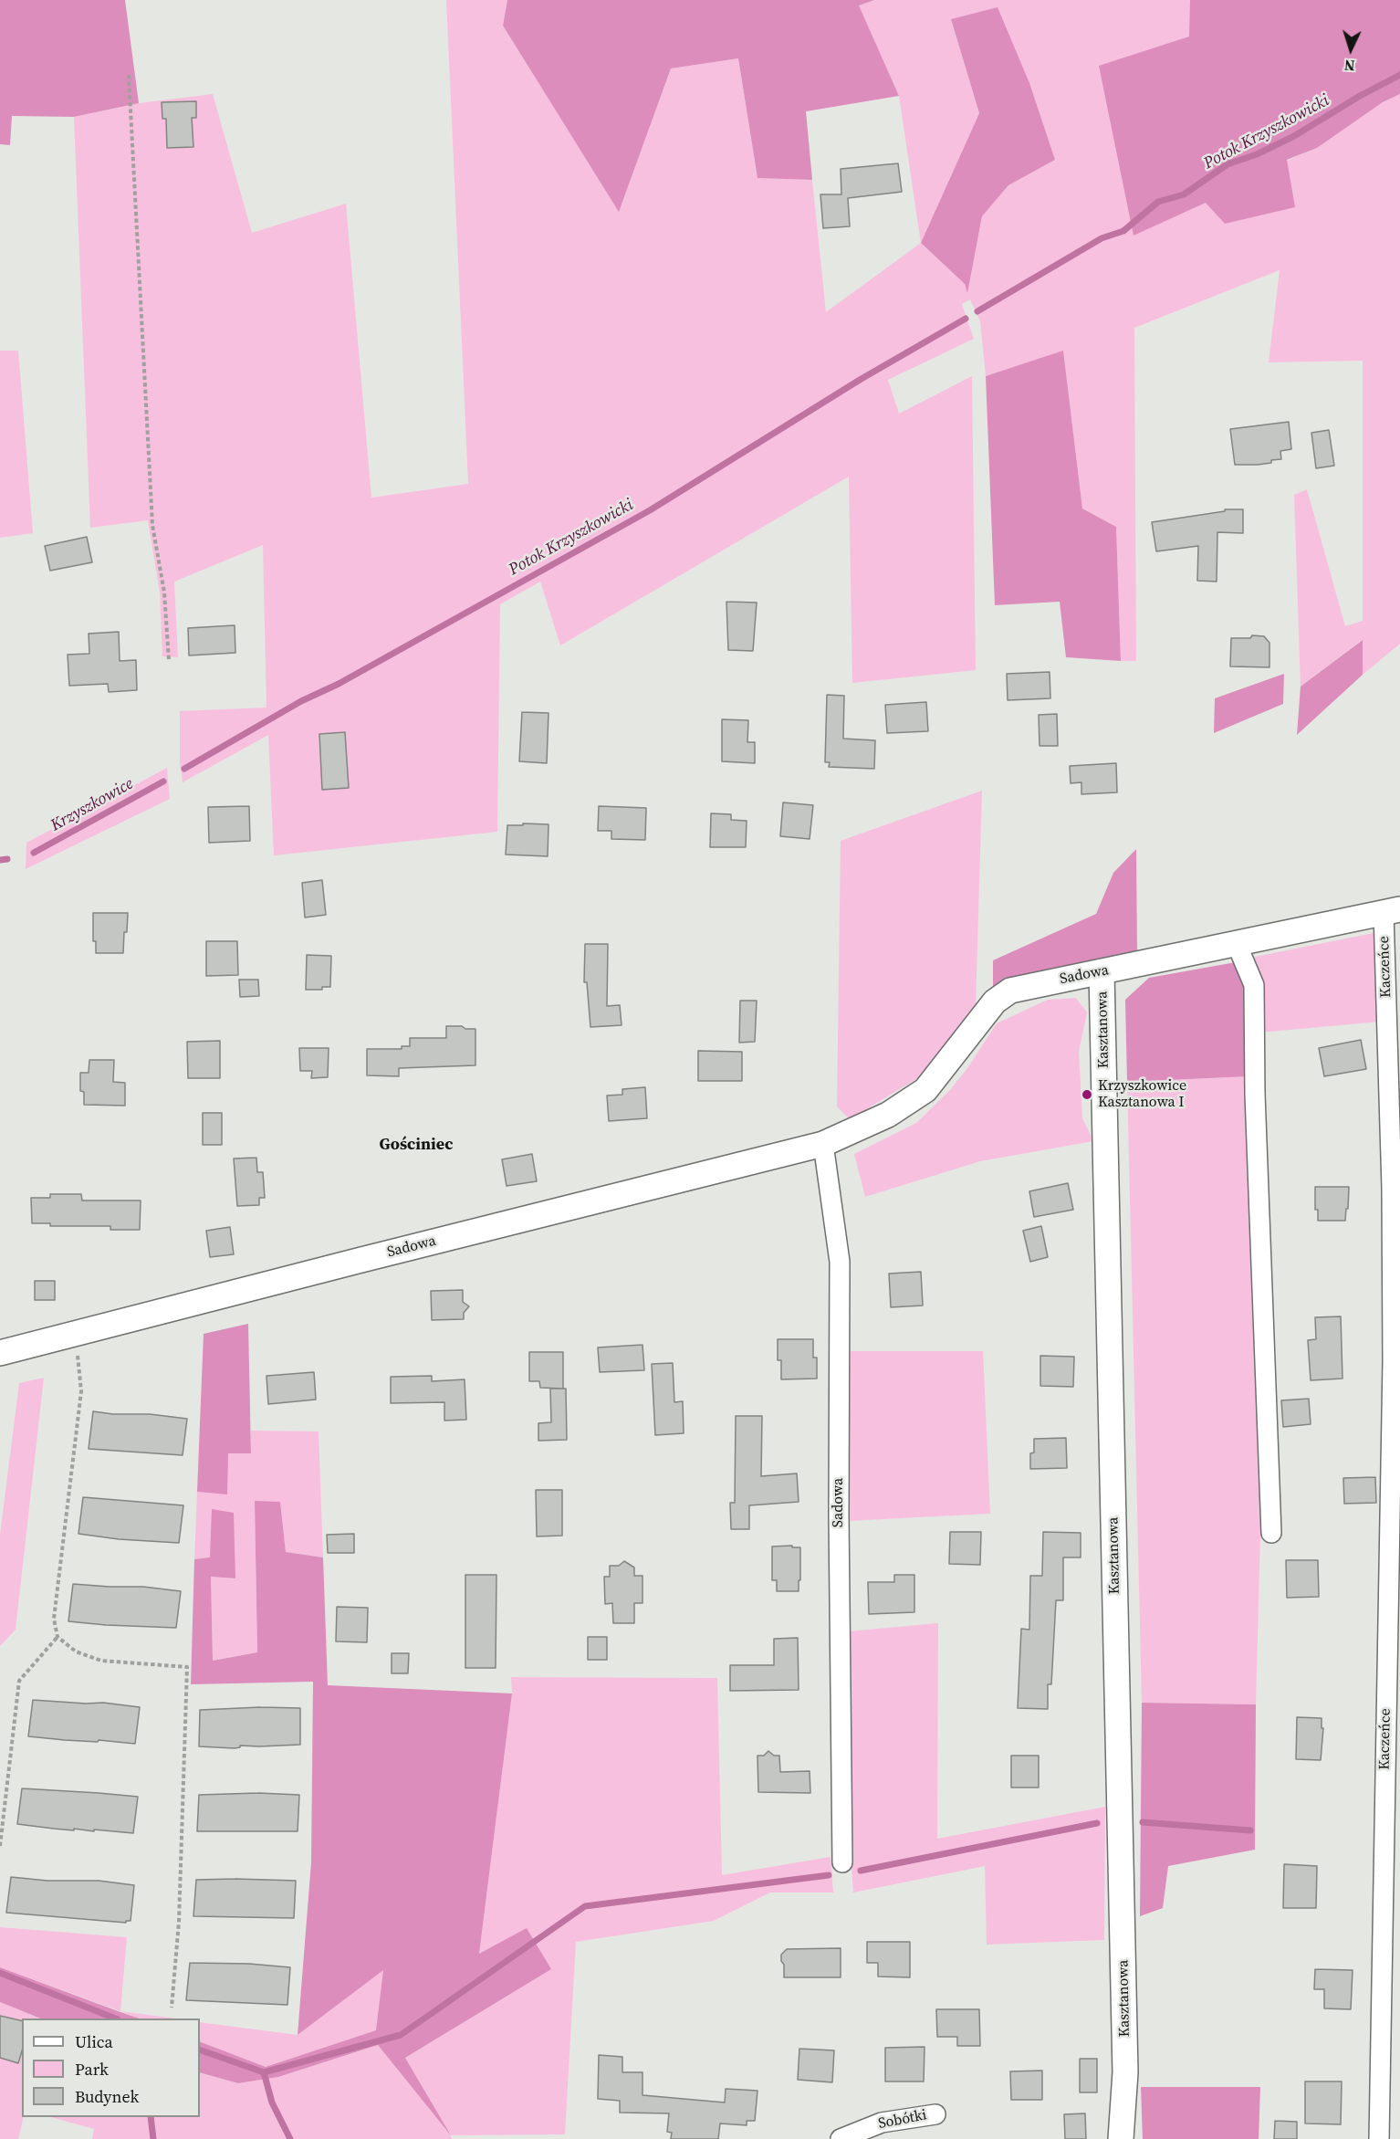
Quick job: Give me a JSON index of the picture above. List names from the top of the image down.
{
  "streets": {
    "street": [
      "Kaczeńce",
      "Sadowa",
      "Kasztanowa",
      "Sobótki"
    ]
  },
  "crossings": [
    ["Kaczeńce", "Sadowa"],
    ["Sadowa", "Kasztanowa"]
  ],
  "districts": ["Gościniec"],
  "water": ["Potok Krzyszkowicki", "Krzyszkowice"],
  "places": ["Krzyszkowice Kasztanowa I"],
  "legend": ["Ulica", "Park", "Budynek"],
  "north": "bottom"
}
